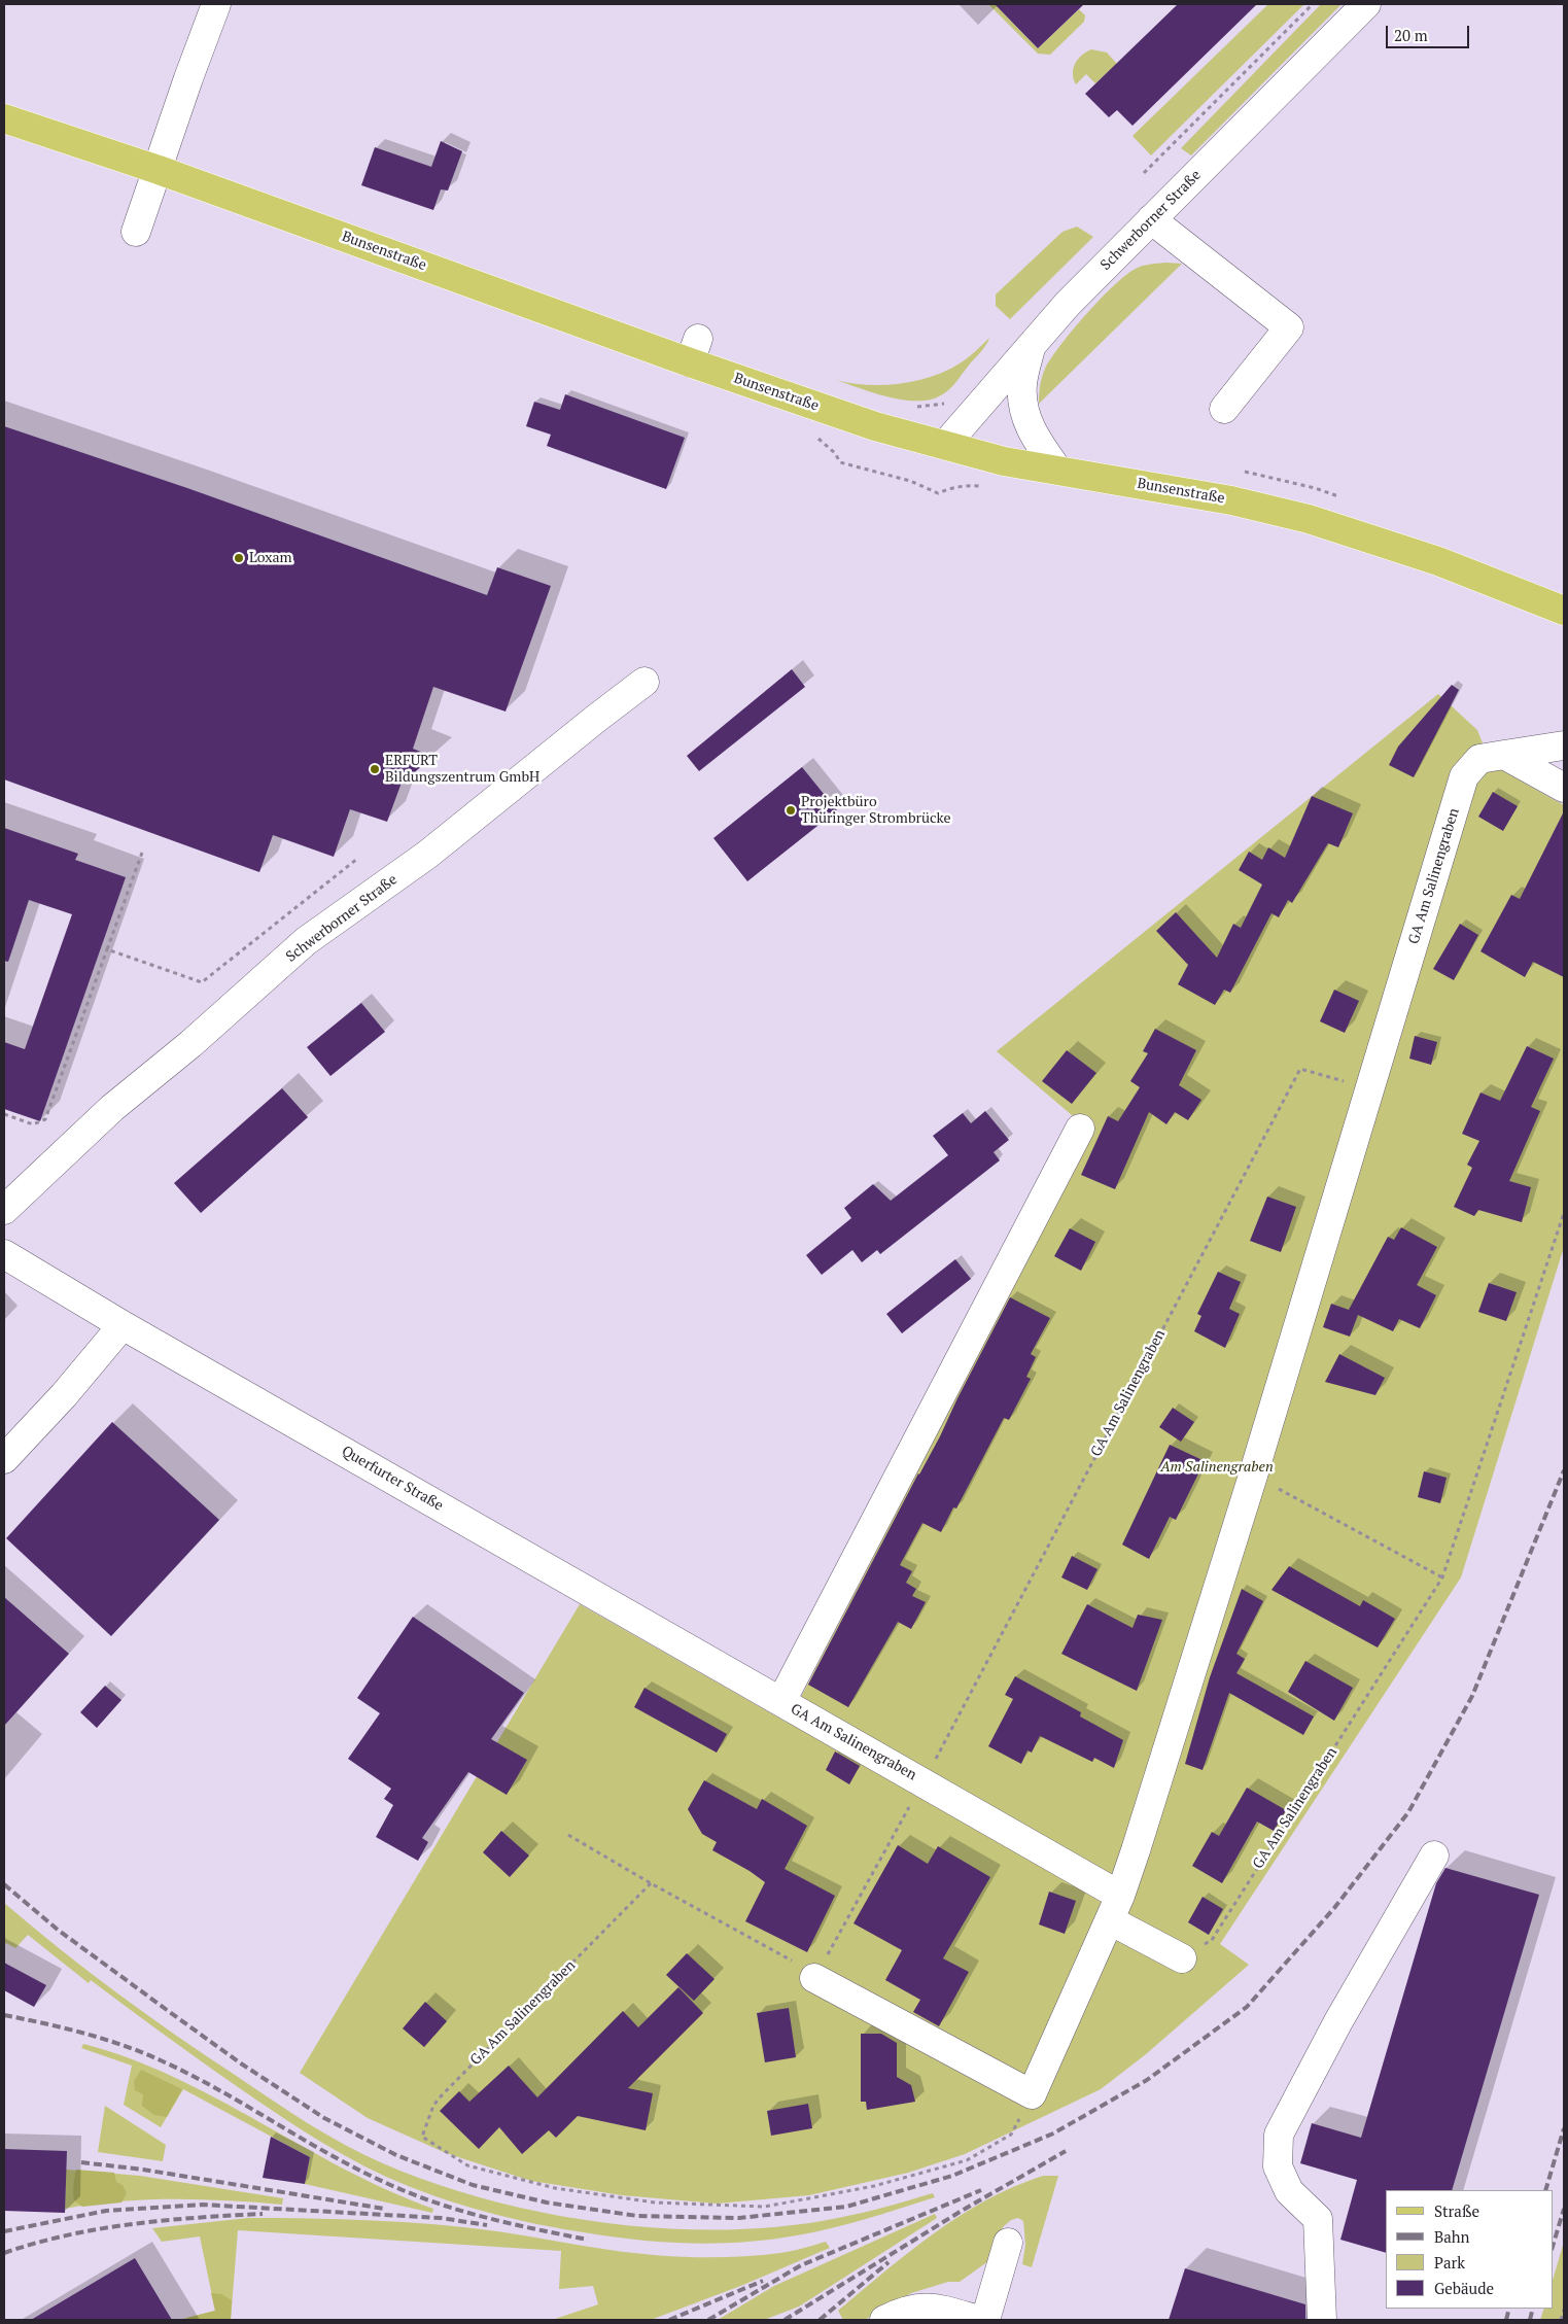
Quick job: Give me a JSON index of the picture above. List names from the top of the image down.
{
  "streets": {
    "main road": ["Bunsenstraße"],
    "street": ["Schwerborner Straße", "GA Am Salinengraben", "Querfurter Straße"]
  },
  "crossings": [
    ["Schwerborner Straße", "Bunsenstraße"],
    ["GA Am Salinengraben", "Querfurter Straße"]
  ],
  "parks": ["Am Salinengraben"],
  "places": ["Loxam", "ERFURT Bildungszentrum GmbH", "Projektbüro Thüringer Strombrücke"],
  "legend": [
    "Straße",
    "Bahn",
    "Park",
    "Gebäude"
  ],
  "scale_bar": "20 m"
}
